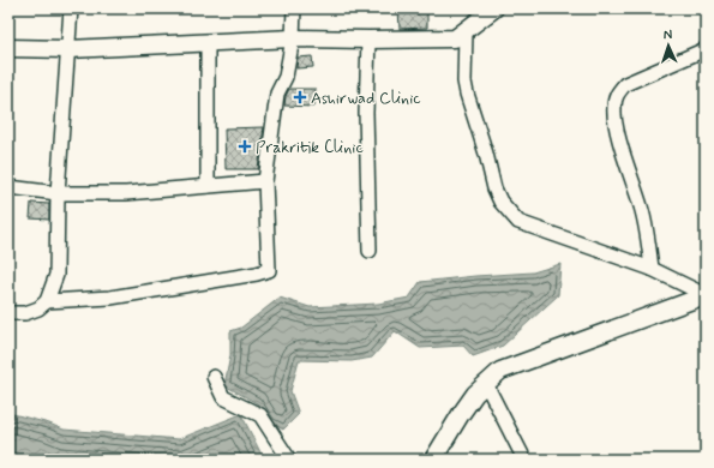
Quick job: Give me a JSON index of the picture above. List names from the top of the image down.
{
  "places": {
    "health": ["Ashirwad Clinic", "Prakritik Clinic"]
  },
  "north": "top"
}
